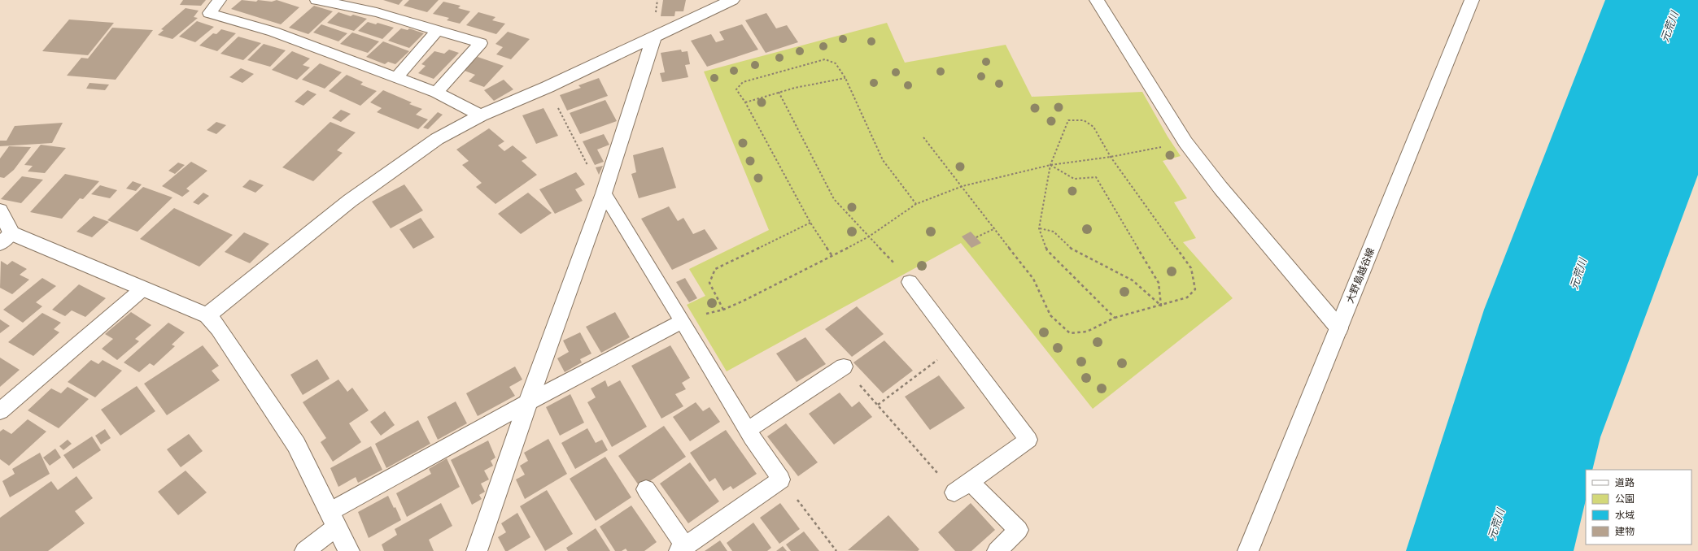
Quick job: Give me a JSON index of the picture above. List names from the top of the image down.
{
  "streets": {
    "street": ["大野島越谷線"]
  },
  "water": ["元荒川"],
  "legend": [
    "道路",
    "公園",
    "水域",
    "建物"
  ]
}
